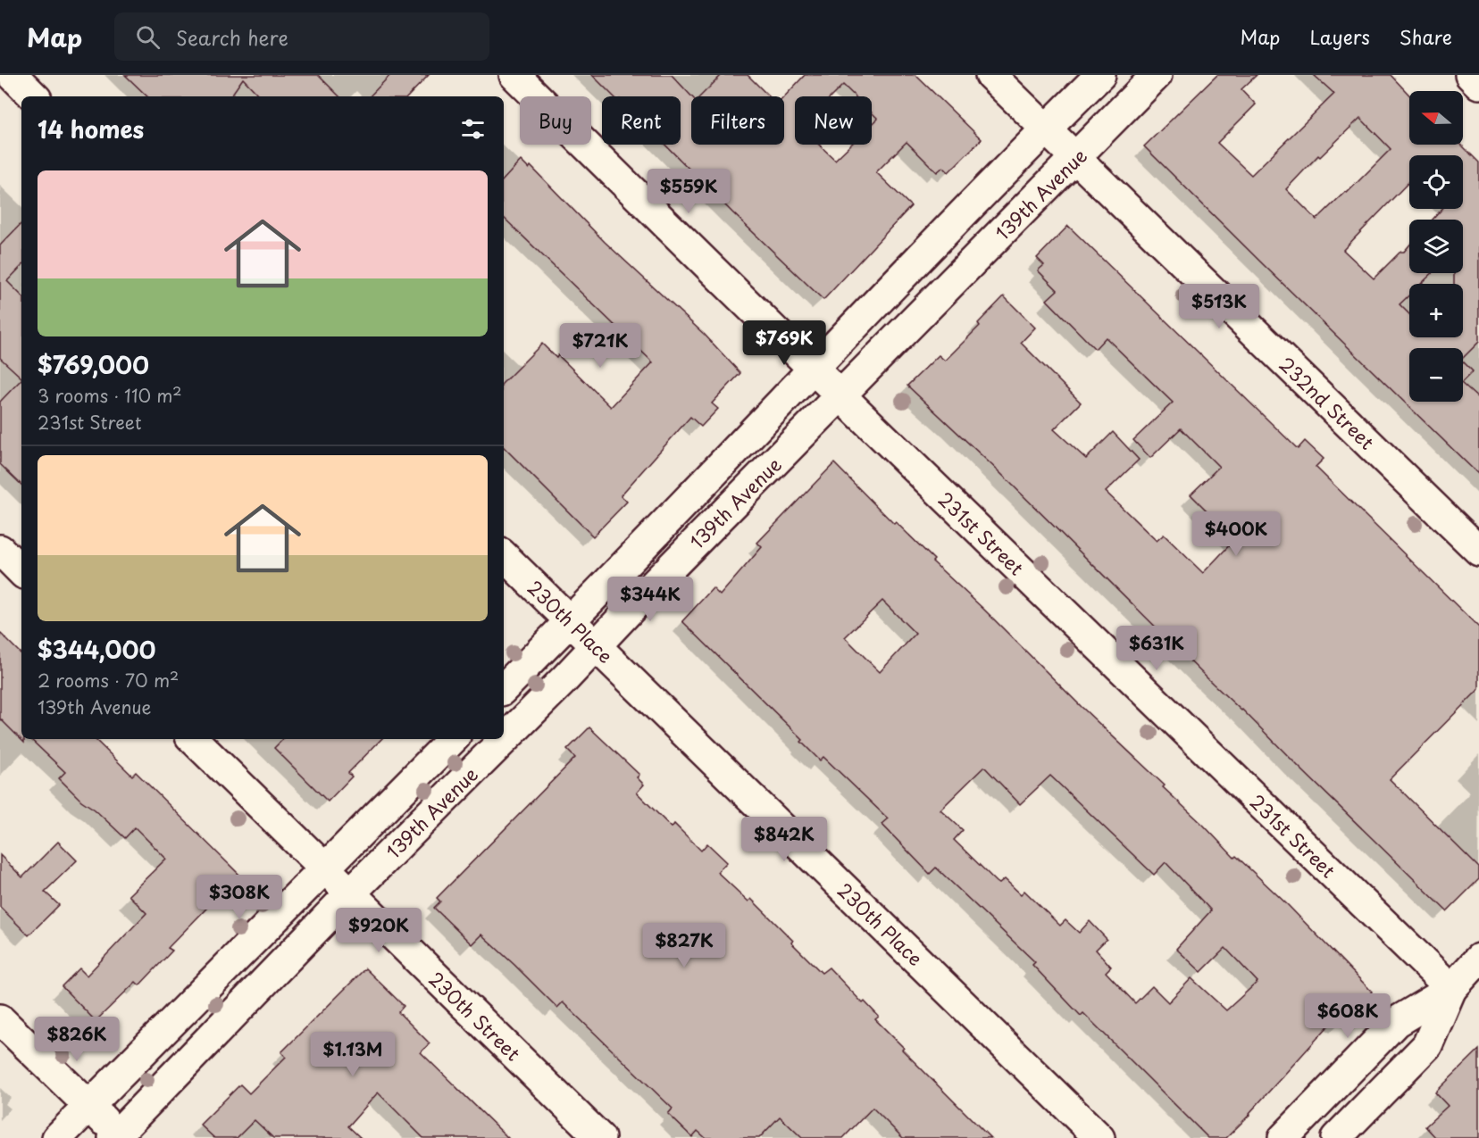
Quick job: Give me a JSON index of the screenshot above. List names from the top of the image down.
{
  "streets": {
    "street": [
      "139th Avenue",
      "232nd Street",
      "231st Street",
      "230th Place",
      "230th Street"
    ]
  },
  "crossings": [
    ["139th Avenue", "232nd Street"],
    ["139th Avenue", "231st Street"],
    ["139th Avenue", "230th Place"],
    ["139th Avenue", "230th Street"]
  ],
  "north": "left",
  "page": {
    "header": "Map",
    "search": "Search here",
    "nav": ["Map", "Layers", "Share"],
    "map_buttons": ["+", "−"],
    "chip": [
      "Buy",
      "Rent",
      "Filters",
      "New"
    ],
    "heading": "14 homes",
    "list": [
      {
        "name": "$769,000",
        "note": "3 rooms · 110 m² · 231st Street"
      },
      {
        "name": "$344,000",
        "note": "2 rooms · 70 m² · 139th Avenue"
      }
    ],
    "price": [
      "$559K",
      "$513K",
      "$769K",
      "$721K",
      "$400K",
      "$344K",
      "$631K",
      "$842K",
      "$308K",
      "$920K",
      "$827K",
      "$608K",
      "$826K",
      "$1.13M"
    ]
  }
}
